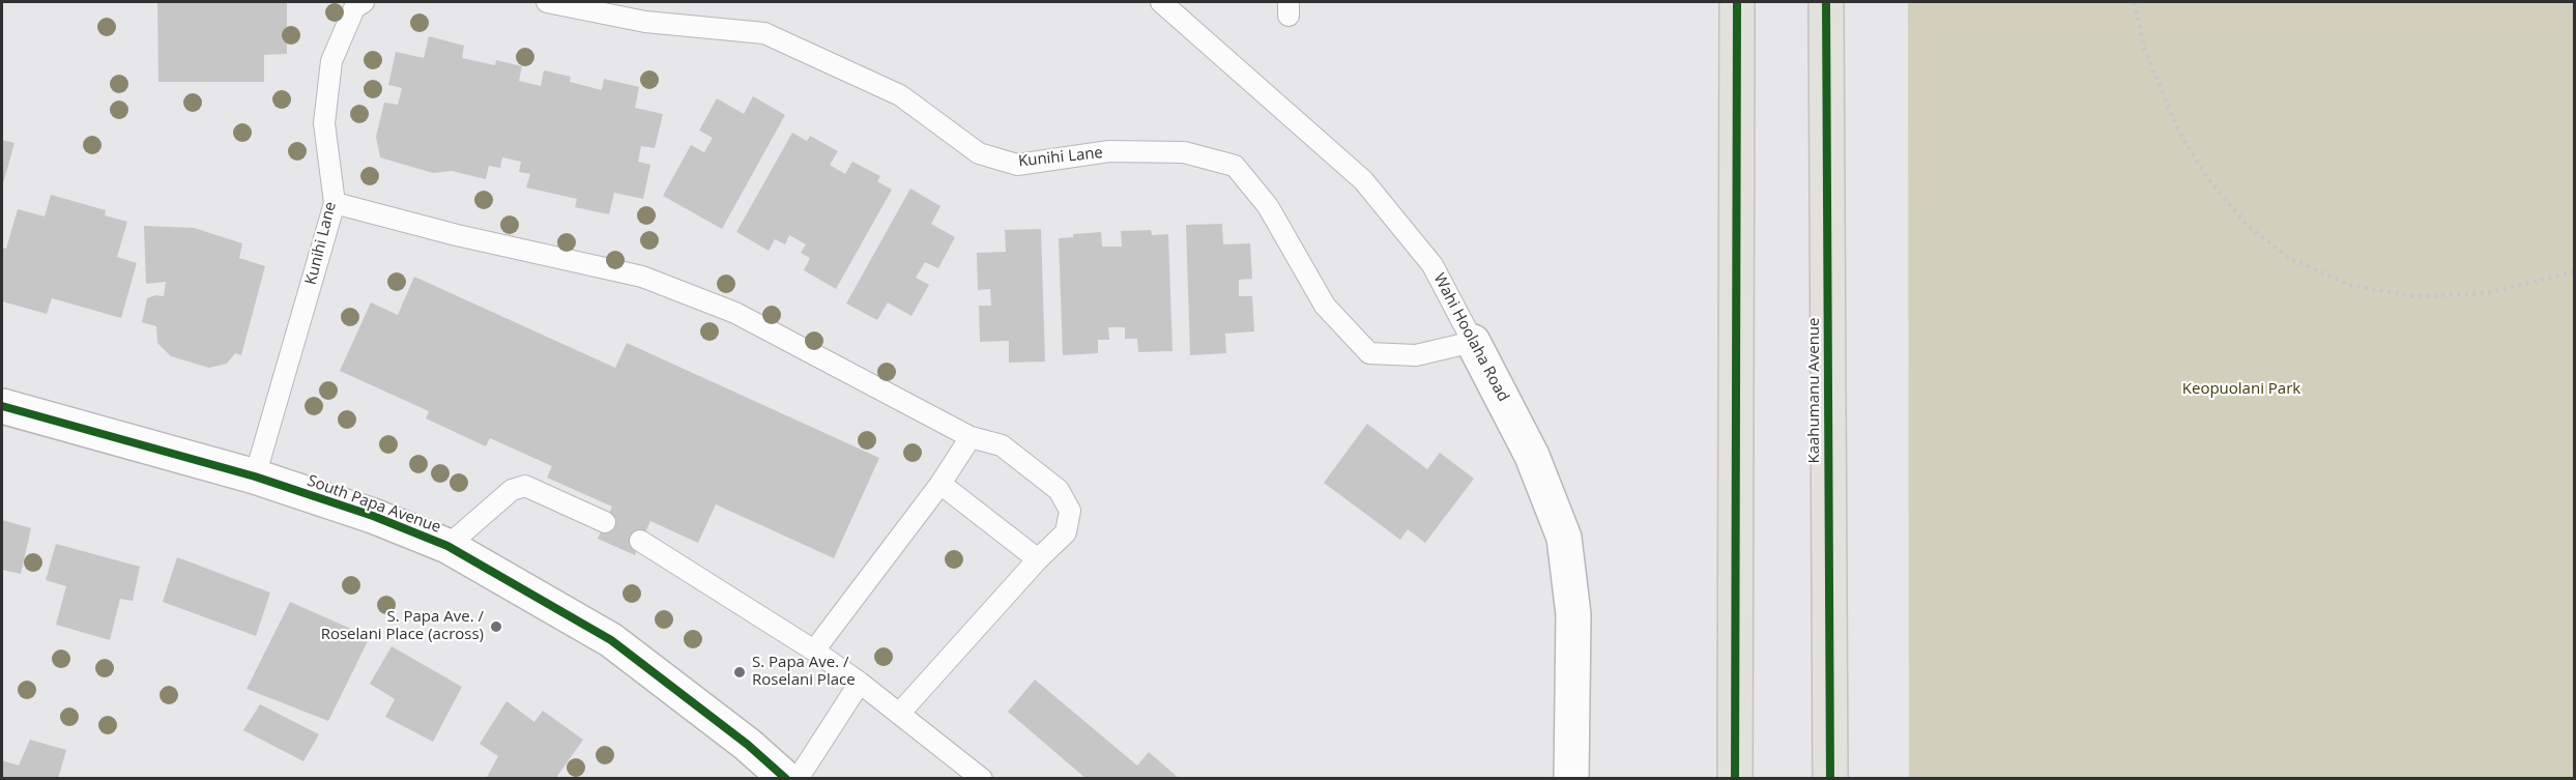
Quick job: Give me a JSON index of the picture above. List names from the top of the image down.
{
  "streets": {
    "main road": ["Kaahumanu Avenue"],
    "street": ["Wahi Hoolaha Road", "South Papa Avenue"],
    "lane": ["Kunihi Lane"]
  },
  "crossings": [
    ["Kunihi Lane", "Wahi Hoolaha Road"],
    ["Kunihi Lane", "South Papa Avenue"]
  ],
  "parks": ["Keopuolani Park"],
  "places": ["S. Papa Ave. / Roselani Place (across)", "S. Papa Ave. / Roselani Place"]
}
